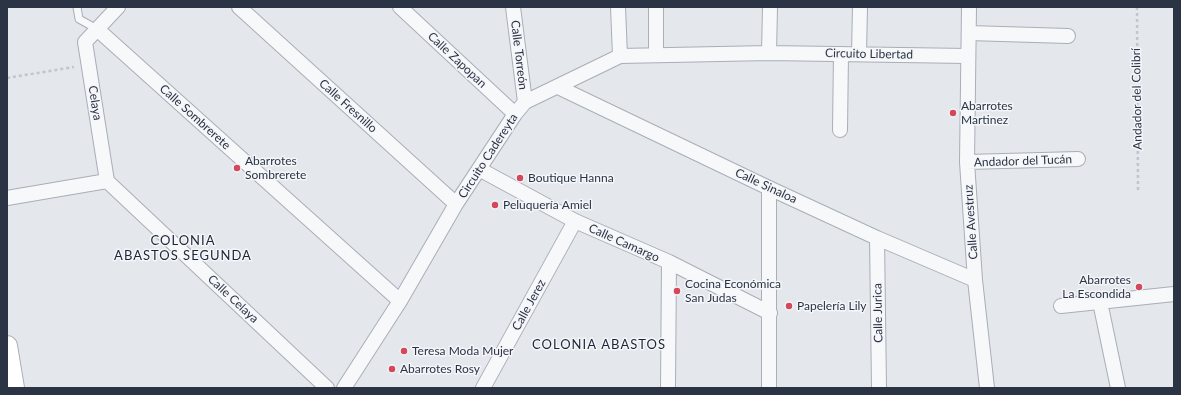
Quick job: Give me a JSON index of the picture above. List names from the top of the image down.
{
  "streets": {
    "street": [
      "Circuito Libertad",
      "Calle Torreón",
      "Calle Zapopan",
      "Celaya",
      "Calle Fresnillo",
      "Calle Sombrerete",
      "Circuito Cadereyta",
      "Andador del Tucán",
      "Calle Sinaloa",
      "Calle Avestruz",
      "Calle Camargo",
      "Calle Celaya",
      "Calle Jerez",
      "Calle Jurica"
    ],
    "path": ["Andador del Colibrí"]
  },
  "crossings": [
    ["Circuito Libertad", "Circuito Cadereyta"],
    ["Circuito Libertad", "Calle Avestruz"],
    ["Calle Torreón", "Circuito Cadereyta"],
    ["Calle Zapopan", "Circuito Cadereyta"],
    ["Celaya", "Calle Sombrerete"],
    ["Celaya", "Calle Celaya"],
    ["Calle Fresnillo", "Circuito Cadereyta"],
    ["Calle Sombrerete", "Circuito Cadereyta"],
    ["Circuito Cadereyta", "Calle Sinaloa"],
    ["Circuito Cadereyta", "Calle Camargo"],
    ["Andador del Tucán", "Calle Avestruz"],
    ["Calle Sinaloa", "Calle Avestruz"],
    ["Calle Sinaloa", "Calle Jurica"],
    ["Calle Camargo", "Calle Jerez"]
  ],
  "districts": ["COLONIA ABASTOS SEGUNDA", "COLONIA ABASTOS"],
  "places": [
    "Abarrotes Martinez",
    "Abarrotes Sombrerete",
    "Boutique Hanna",
    "Peluquería Amiel",
    "Abarrotes La Escondida",
    "Cocina Económica San Judas",
    "Papelería Lily",
    "Teresa Moda Mujer",
    "Abarrotes Rosy"
  ]
}
